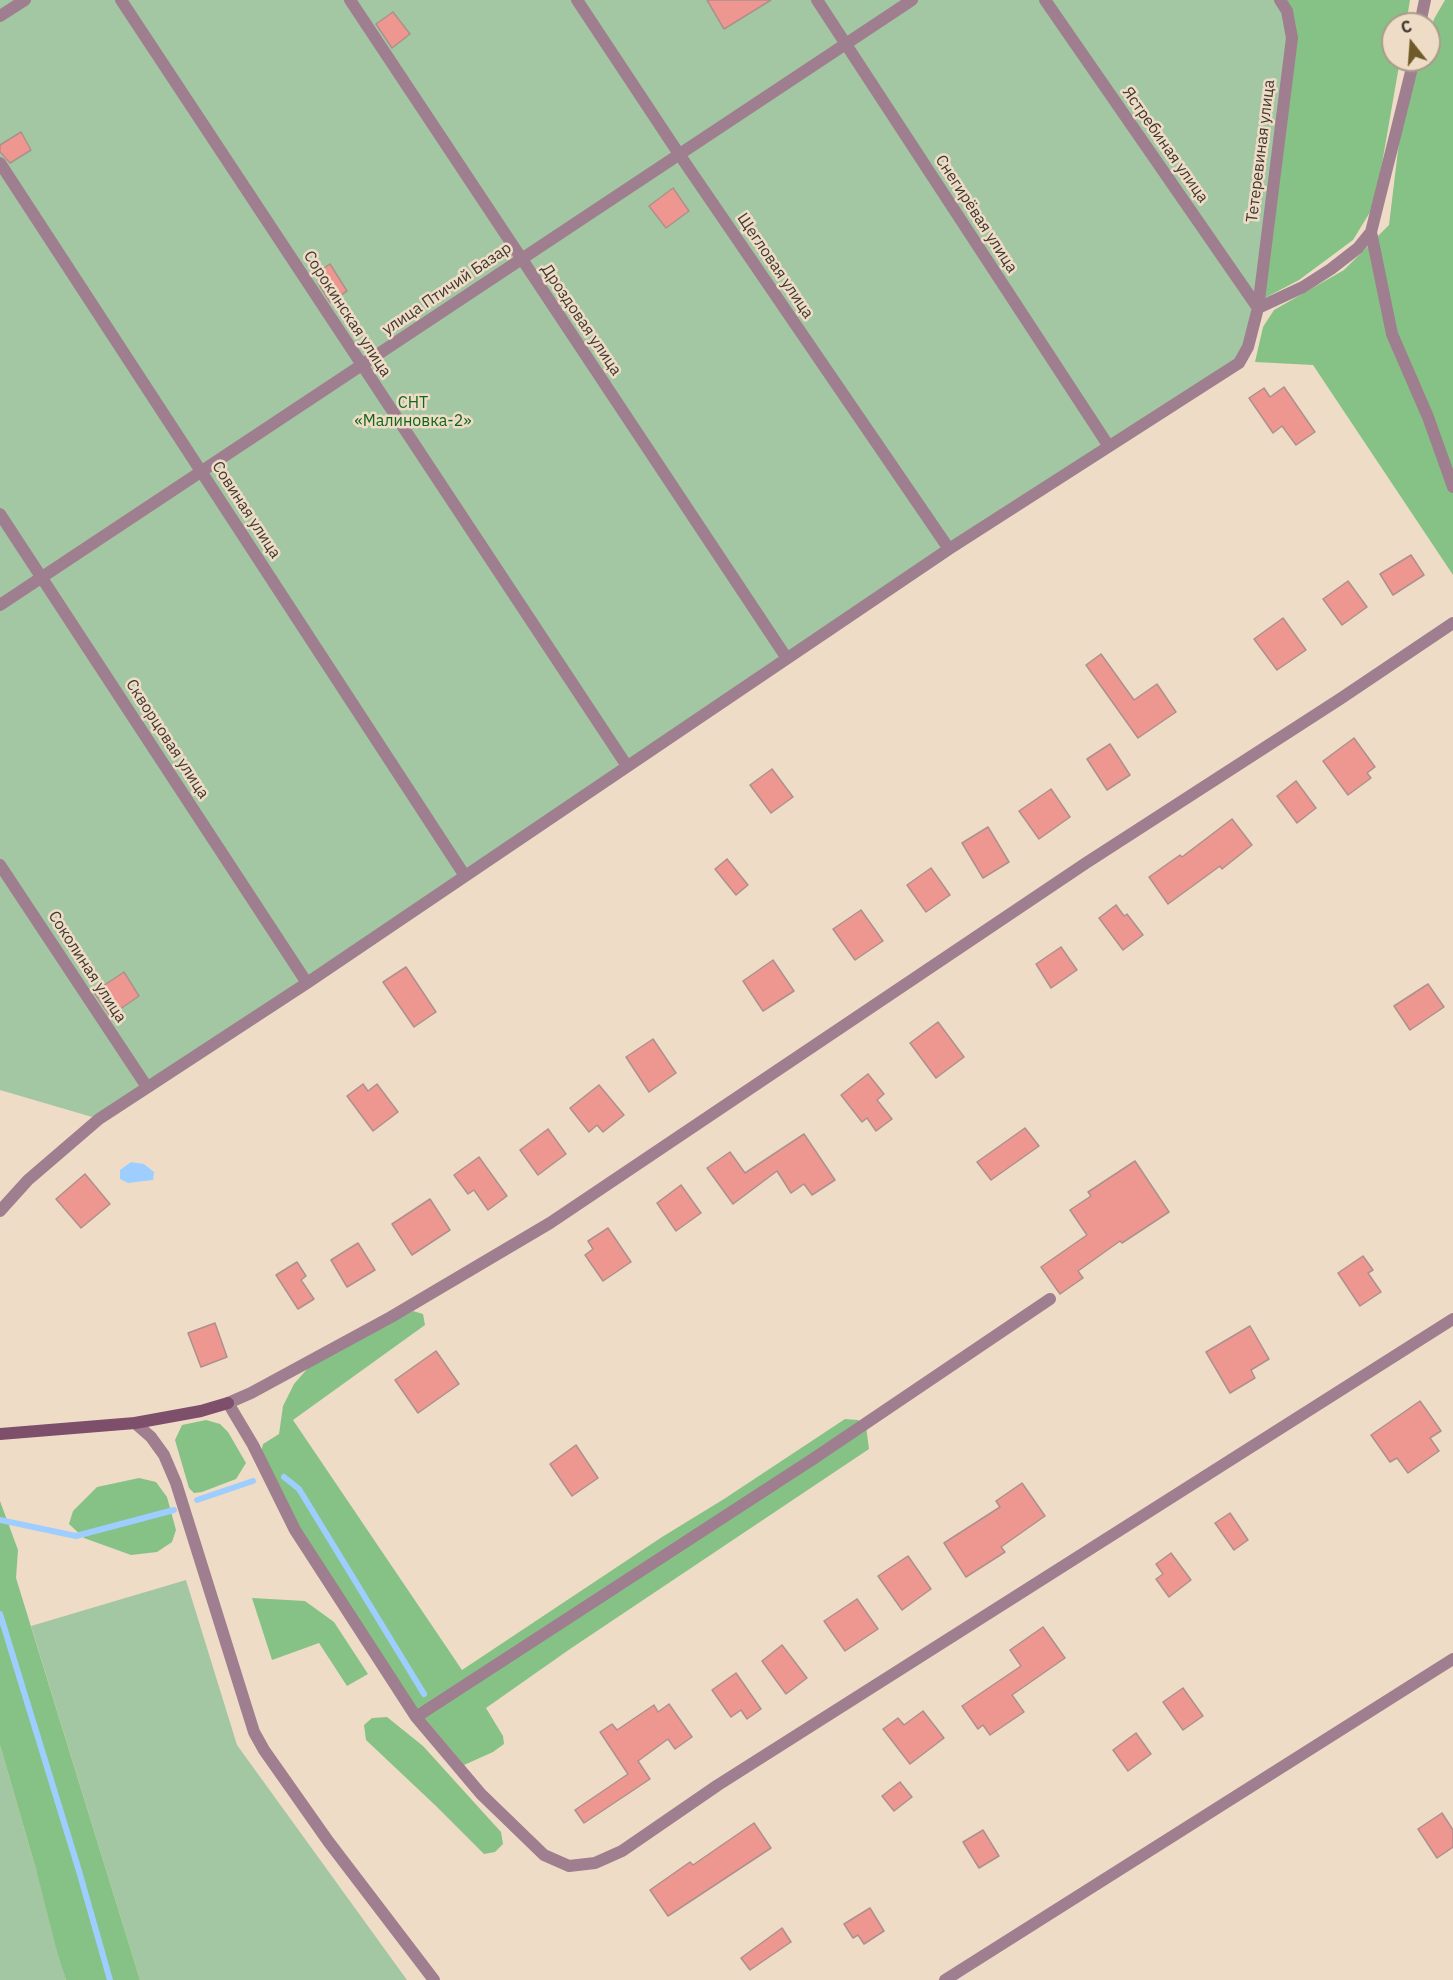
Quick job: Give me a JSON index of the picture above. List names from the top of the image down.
{
  "streets": {
    "street": [
      "Ястребиная улица",
      "Тетеревиная улица",
      "Снегирёвая улица",
      "Щегловая улица",
      "улица Птичий Базар",
      "Сорокинская улица",
      "Дроздовая улица",
      "Совиная улица",
      "Скворцовая улица",
      "Соколиная улица"
    ]
  },
  "crossings": [
    ["Ястребиная улица", "Тетеревиная улица"],
    ["Тетеревиная улица", "Снегирёвая улица"],
    ["Тетеревиная улица", "Щегловая улица"],
    ["Тетеревиная улица", "Сорокинская улица"],
    ["Тетеревиная улица", "Дроздовая улица"],
    ["Тетеревиная улица", "Совиная улица"],
    ["Тетеревиная улица", "Скворцовая улица"],
    ["Тетеревиная улица", "Соколиная улица"],
    ["Снегирёвая улица", "улица Птичий Базар"],
    ["Щегловая улица", "улица Птичий Базар"],
    ["улица Птичий Базар", "Сорокинская улица"],
    ["улица Птичий Базар", "Дроздовая улица"],
    ["улица Птичий Базар", "Совиная улица"],
    ["улица Птичий Базар", "Скворцовая улица"]
  ],
  "parks": ["СНТ «Малиновка-2»"],
  "north": "top"
}
